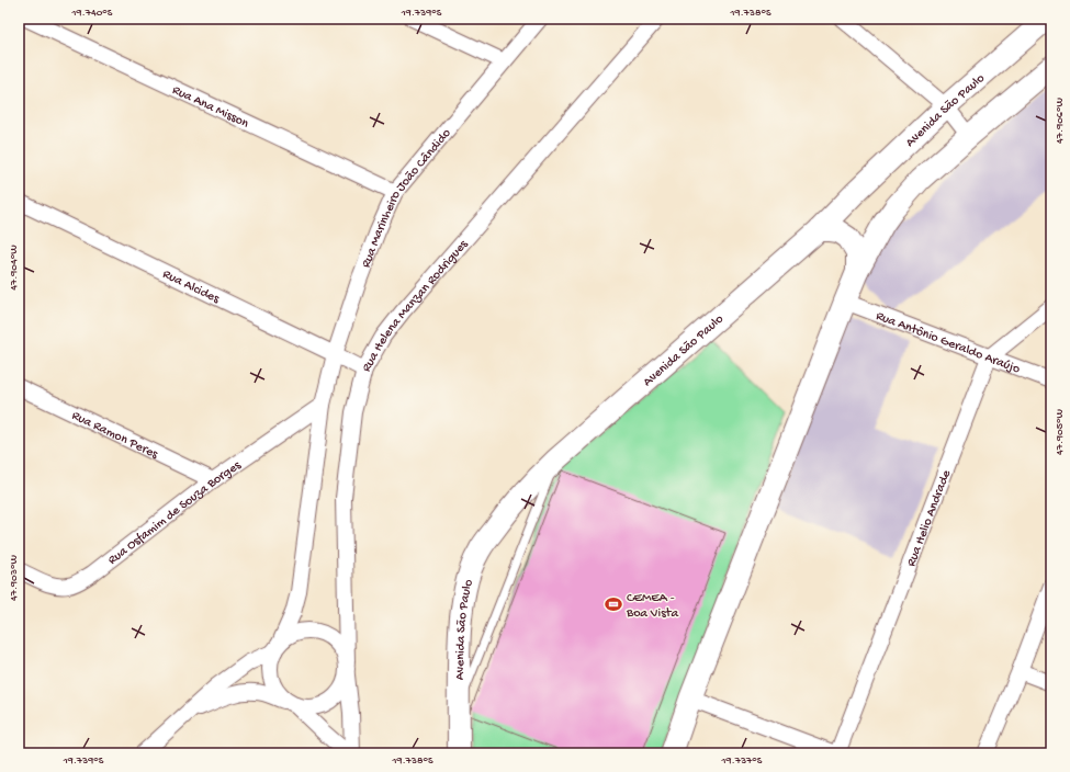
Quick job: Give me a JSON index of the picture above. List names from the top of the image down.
{
  "streets": {
    "main road": ["Avenida São Paulo"],
    "street": [
      "Rua Ana Misson",
      "Rua Marinheiro João Cândido",
      "Rua Alcides",
      "Rua Helena Manzan Rodrigues",
      "Rua Antônio Geraldo Araújo",
      "Rua Ramon Peres",
      "Rua Osfamim de Souza Borges",
      "Rua Helio Andrade"
    ]
  },
  "crossings": [
    ["Rua Ana Misson", "Rua Marinheiro João Cândido"],
    ["Rua Marinheiro João Cândido", "Rua Alcides"],
    ["Rua Marinheiro João Cândido", "Rua Osfamim de Souza Borges"],
    ["Rua Alcides", "Rua Helena Manzan Rodrigues"],
    ["Rua Antônio Geraldo Araújo", "Rua Helio Andrade"],
    ["Rua Ramon Peres", "Rua Osfamim de Souza Borges"]
  ],
  "places": {
    "sports": ["CEMEA - Boa Vista"]
  },
  "coordinates": [
    "19.740°S",
    "19.739°S",
    "19.738°S",
    "47.906°W",
    "47.904°W",
    "47.905°W",
    "47.903°W",
    "19.737°S"
  ]
}
